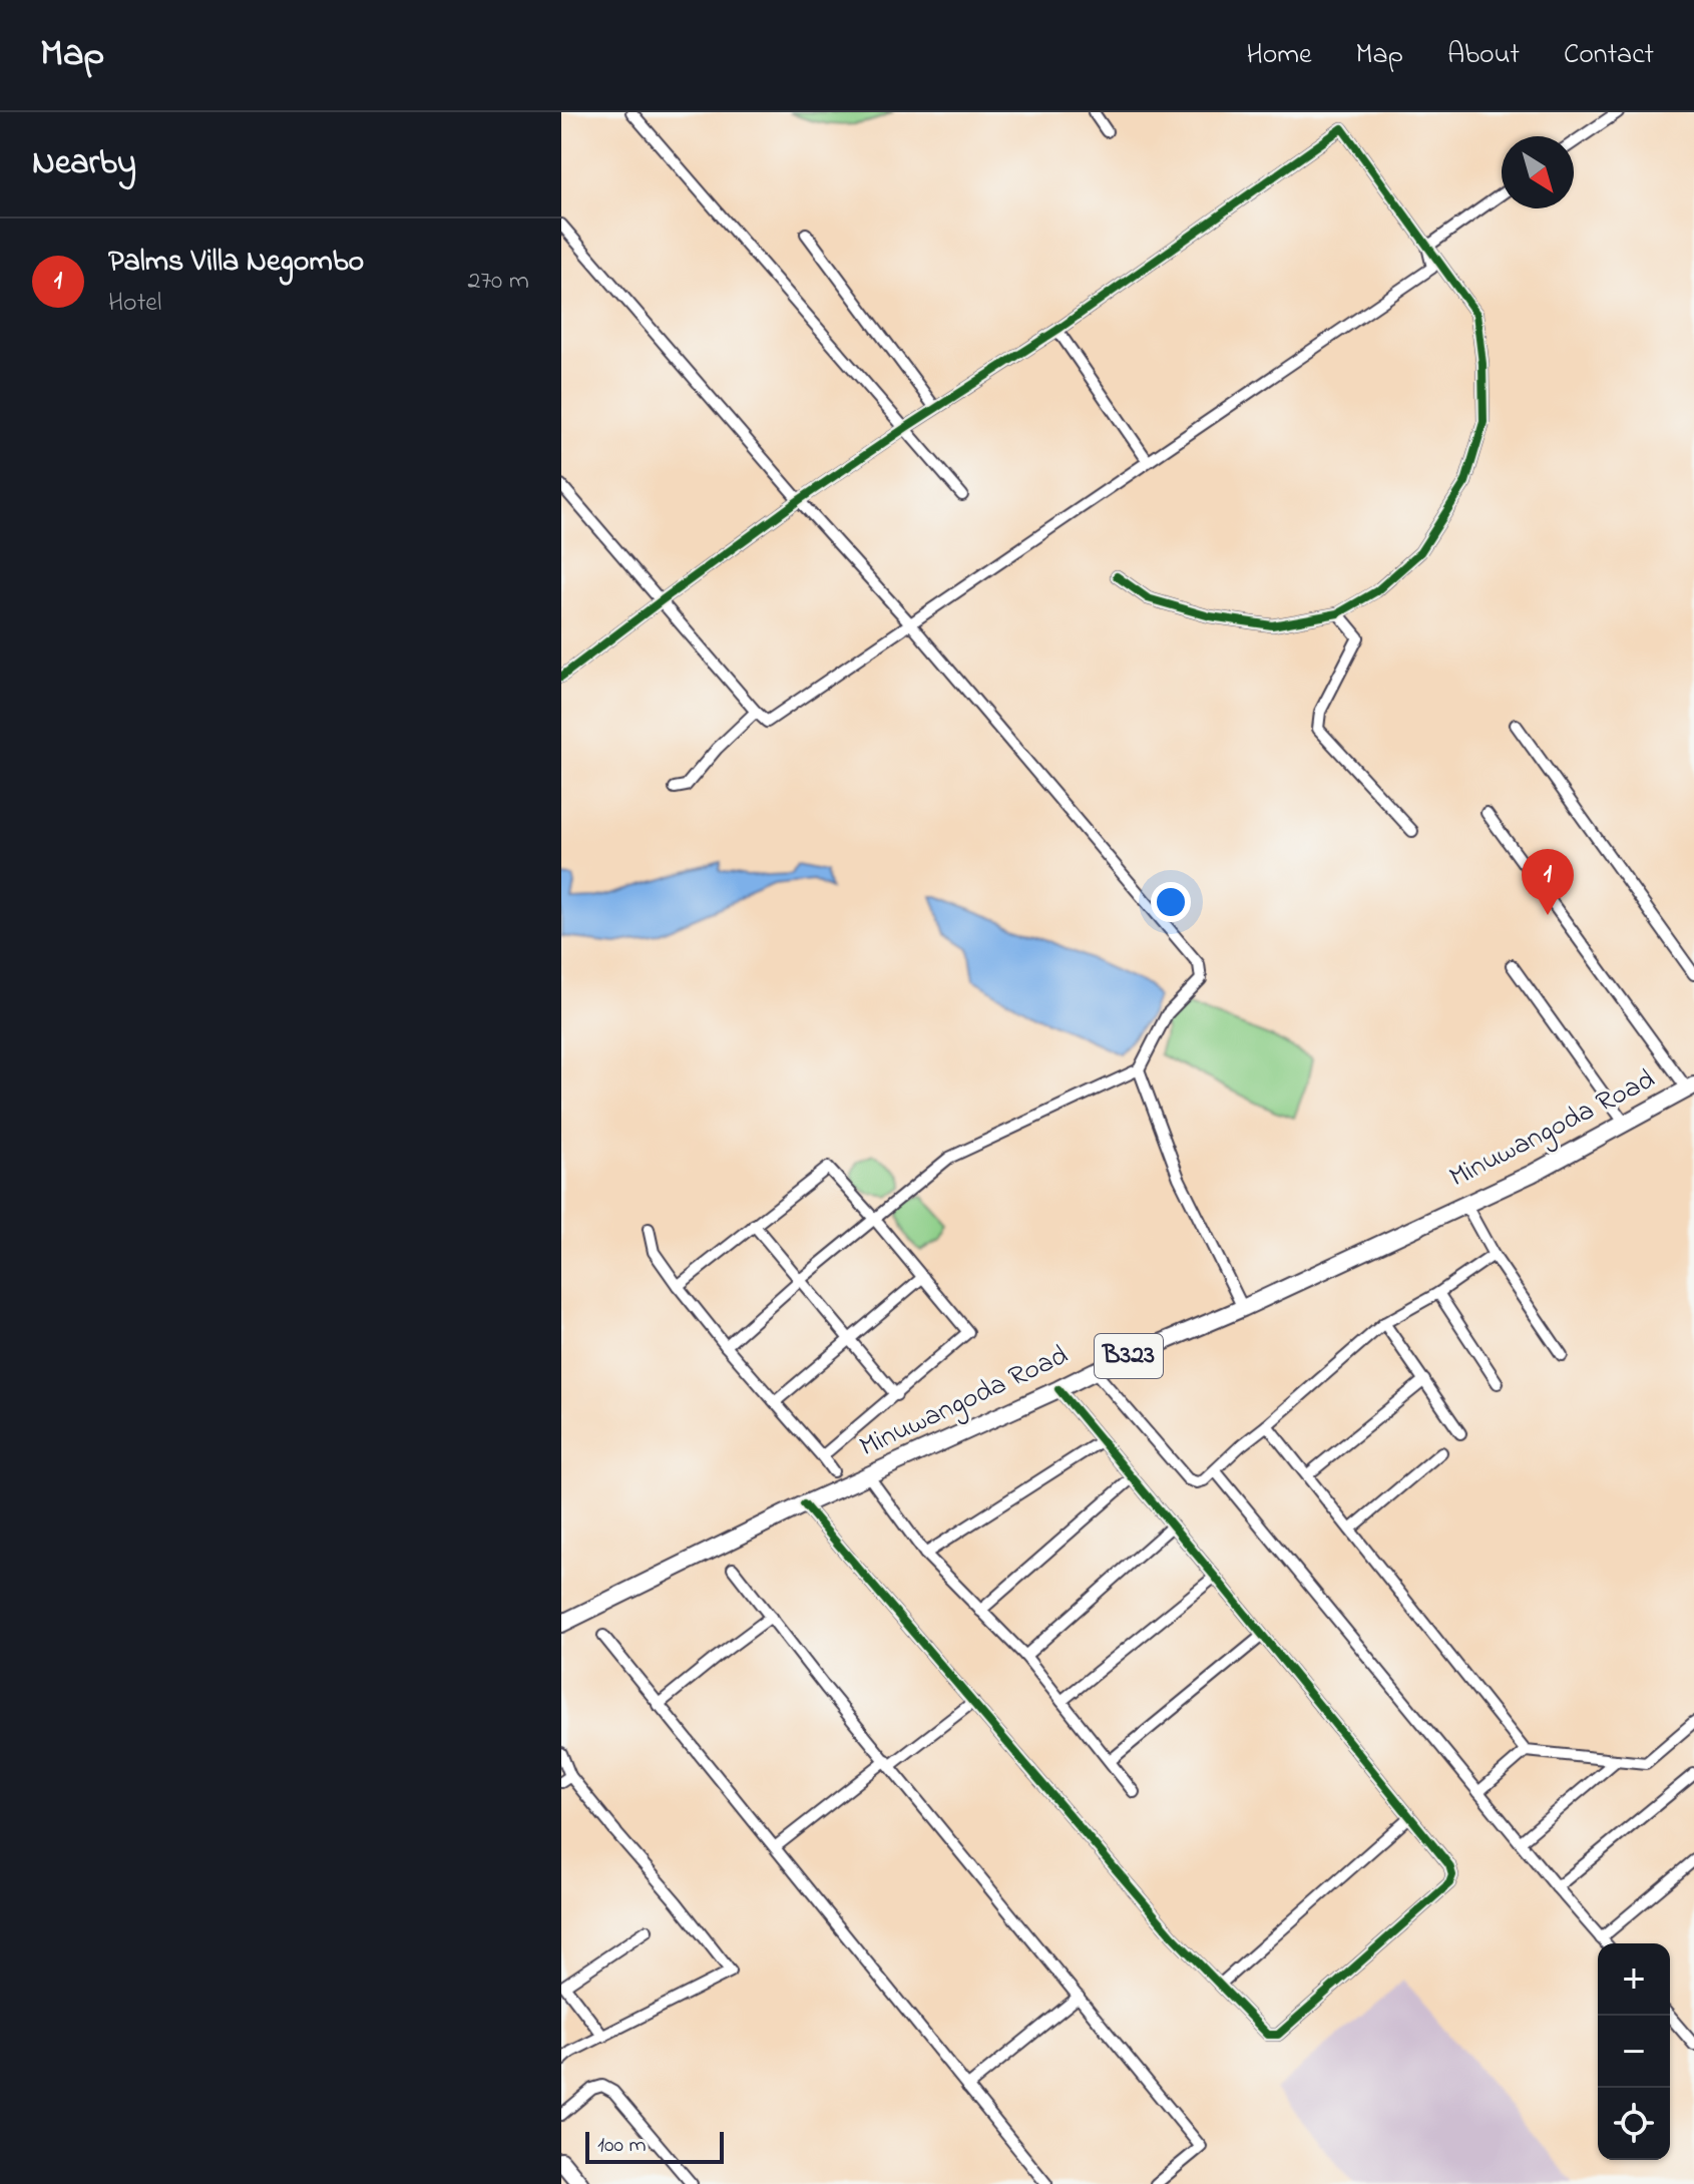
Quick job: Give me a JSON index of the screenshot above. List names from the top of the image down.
{
  "streets": {
    "main road": ["Minuwangoda Road", "B323"]
  },
  "scale_bar": "100 m",
  "north": "bottom right",
  "page": {
    "header": "Map",
    "nav": [
      "Home",
      "Map",
      "About",
      "Contact"
    ],
    "heading": "Nearby",
    "list": [
      {
        "mark": "1",
        "name": "Palms Villa Negombo",
        "note": "Hotel",
        "value": "270 m"
      }
    ],
    "pins": "1",
    "map_buttons": ["+", "−"],
    "scale": "100 m"
  }
}
